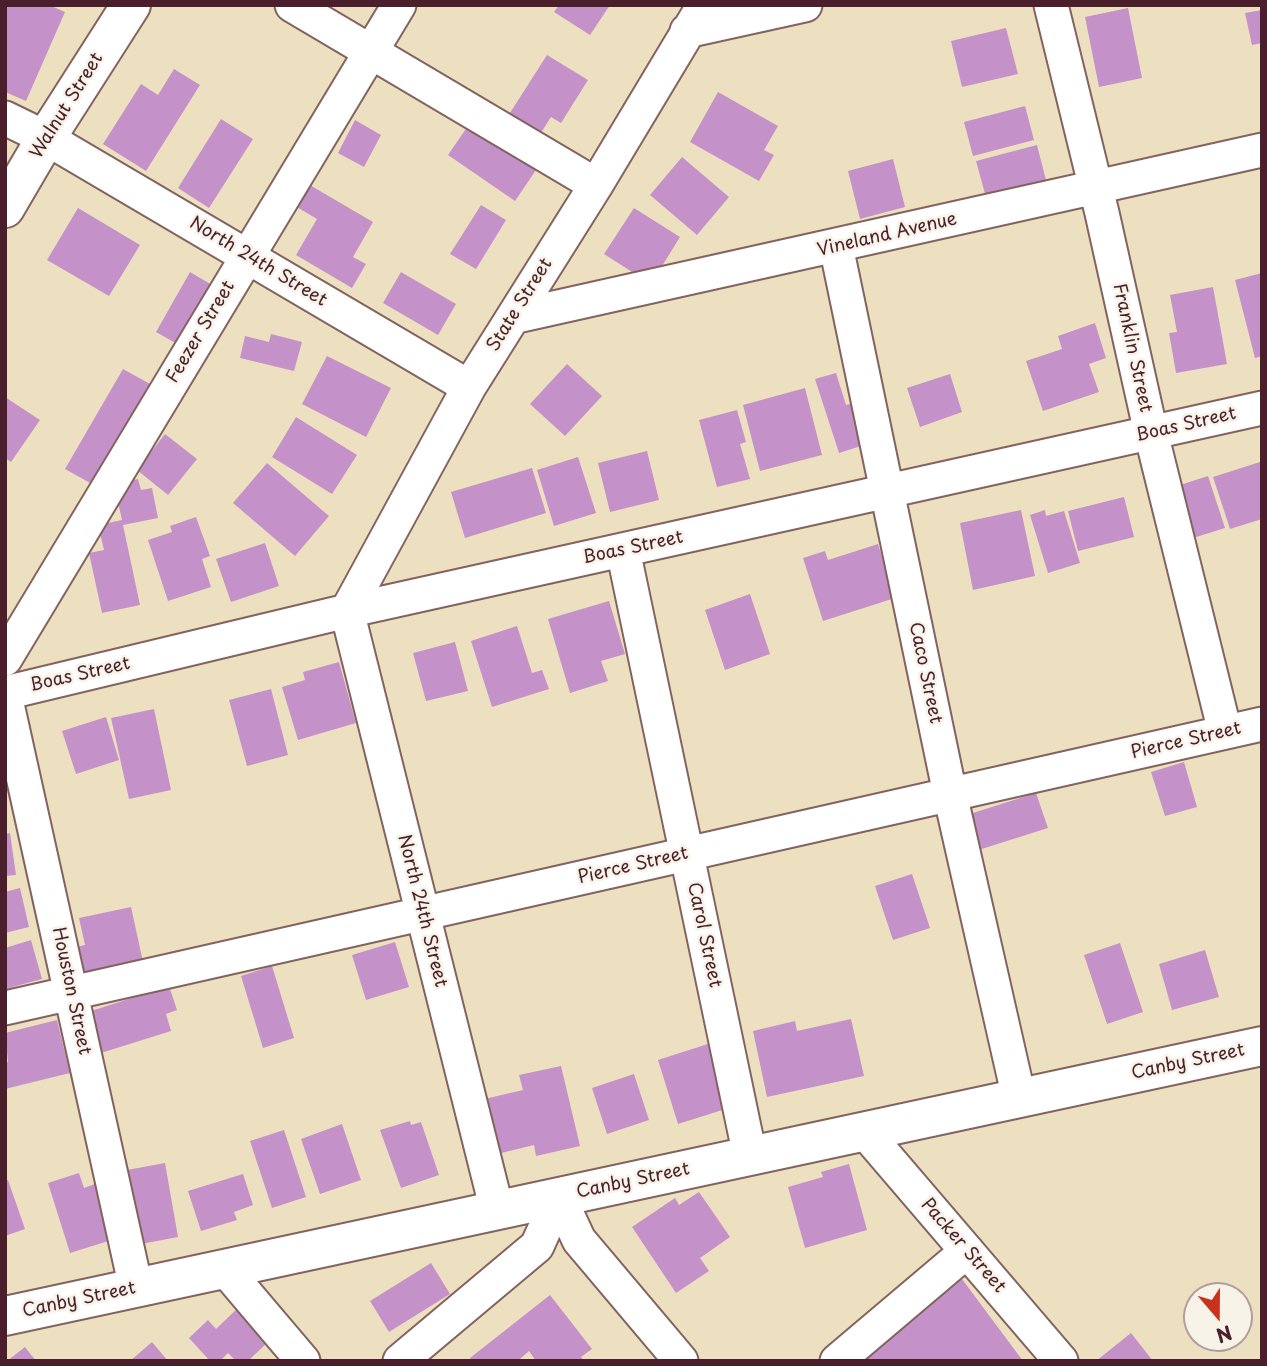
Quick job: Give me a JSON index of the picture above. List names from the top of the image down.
{
  "streets": {
    "main road": ["Walnut Street", "Canby Street"],
    "street": [
      "Vineland Avenue",
      "North 24th Street",
      "State Street",
      "Feezer Street",
      "Franklin Street",
      "Boas Street",
      "Caco Street",
      "Pierce Street",
      "Carol Street",
      "Houston Street",
      "Packer Street"
    ]
  },
  "crossings": [
    ["Walnut Street", "North 24th Street"],
    ["Vineland Avenue", "State Street"],
    ["Vineland Avenue", "Franklin Street"],
    ["Vineland Avenue", "Caco Street"],
    ["North 24th Street", "State Street"],
    ["North 24th Street", "Feezer Street"],
    ["North 24th Street", "Boas Street"],
    ["North 24th Street", "Pierce Street"],
    ["North 24th Street", "Canby Street"],
    ["State Street", "Boas Street"],
    ["Franklin Street", "Boas Street"],
    ["Franklin Street", "Pierce Street"],
    ["Boas Street", "Caco Street"],
    ["Boas Street", "Carol Street"],
    ["Boas Street", "Houston Street"],
    ["Caco Street", "Pierce Street"],
    ["Caco Street", "Canby Street"],
    ["Pierce Street", "Carol Street"],
    ["Pierce Street", "Houston Street"],
    ["Carol Street", "Canby Street"],
    ["Houston Street", "Canby Street"],
    ["Canby Street", "Packer Street"]
  ],
  "north": "bottom"
}
